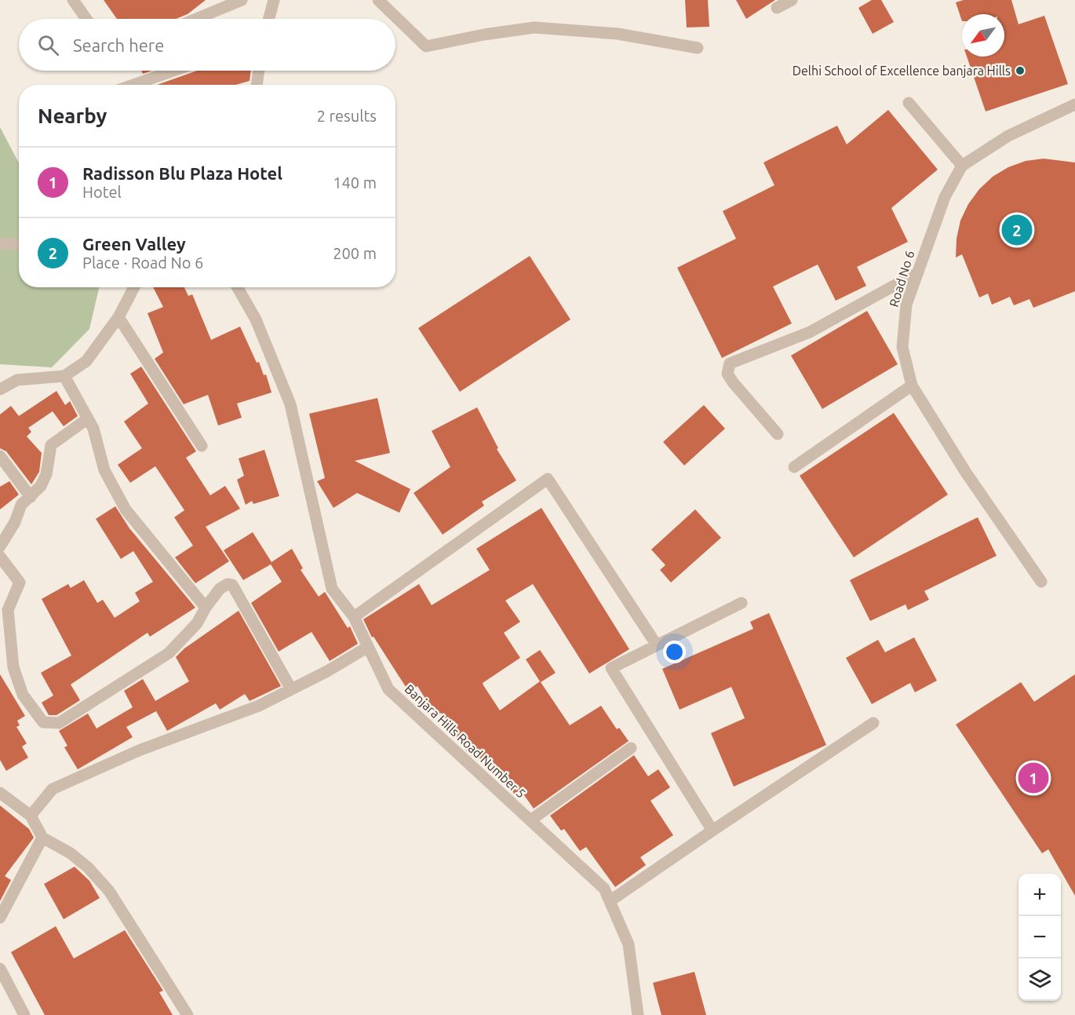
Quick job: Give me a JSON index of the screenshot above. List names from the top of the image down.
{
  "streets": {
    "street": ["Road No 6", "Banjara Hills Road Number 5"]
  },
  "places": ["Delhi School of Excellence banjara Hills"],
  "north": "bottom left",
  "page": {
    "search": "Search here",
    "heading": ["Nearby", "2 results"],
    "list": [
      {
        "mark": "1",
        "name": "Radisson Blu Plaza Hotel",
        "note": "Hotel",
        "value": "140 m"
      },
      {
        "mark": "2",
        "name": "Green Valley",
        "note": "Place · Road No 6",
        "value": "200 m"
      }
    ],
    "pins": ["2", "1"],
    "map_buttons": ["+", "−"]
  }
}
